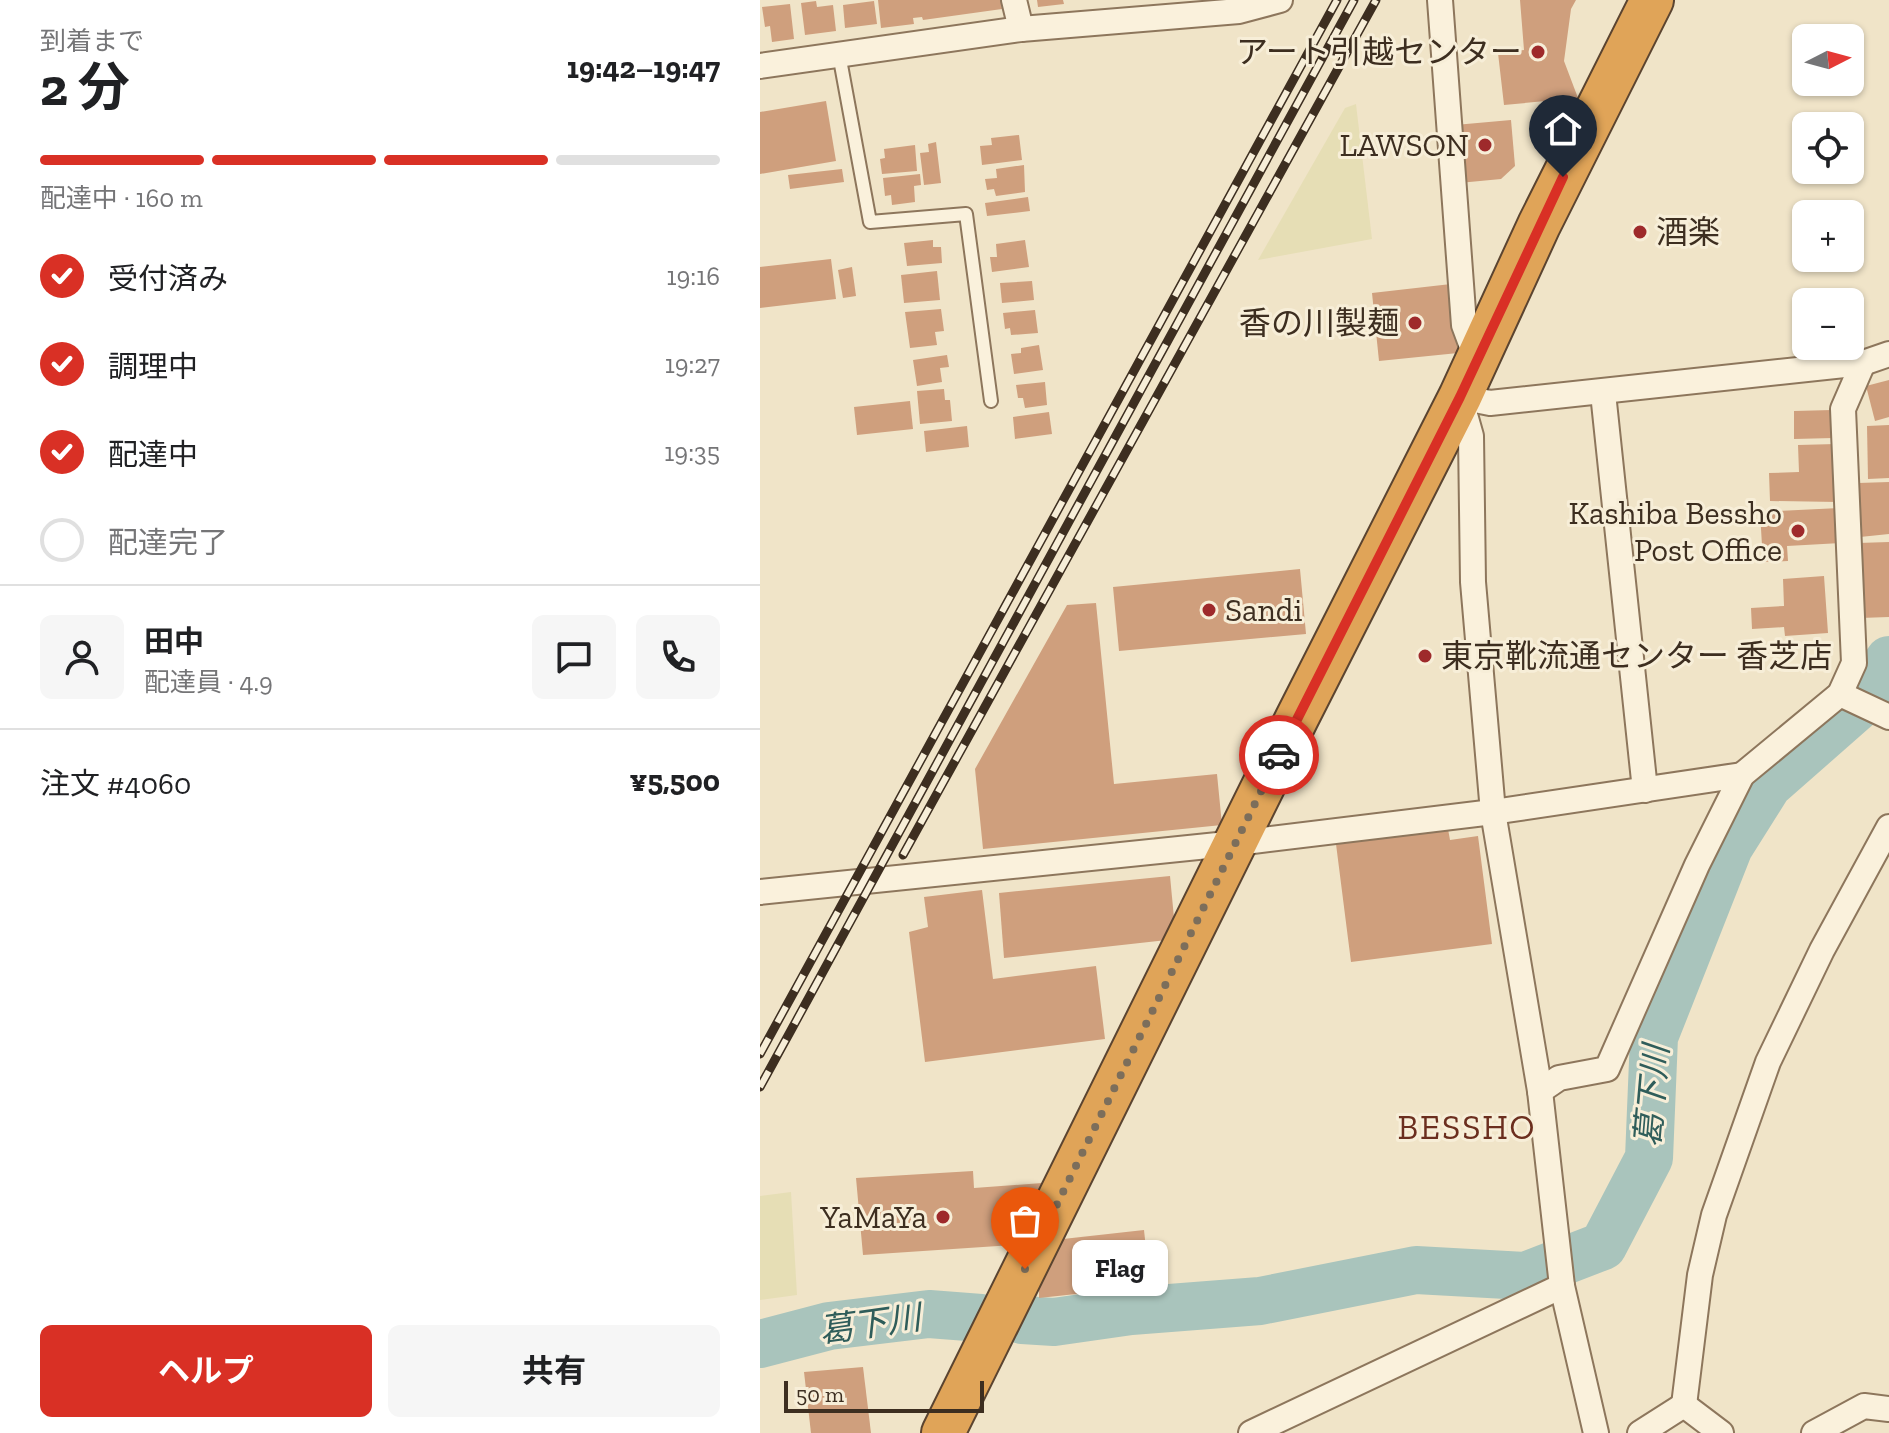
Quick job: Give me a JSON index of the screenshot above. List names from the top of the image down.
{
  "districts": ["BESSHO"],
  "water": ["葛下川"],
  "places": [
    "アート引越センター",
    "LAWSON",
    "酒楽",
    "香の川製麺",
    "Kashiba Bessho Post Office",
    "Sandi",
    "東京靴流通センター 香芝店",
    "YaMaYa",
    "Flag"
  ],
  "scale_bar": "50 m",
  "north": "right",
  "page": {
    "heading": ["2 分", "到着まで", "19:42–19:47"],
    "panel": [
      "田中",
      "配達員 · 4.9",
      "注文 #4060",
      "¥5,500"
    ],
    "map_buttons": ["+", "−"],
    "bar": "配達中 · 160 m",
    "list": [
      ["受付済み", "19:16"],
      ["調理中", "19:27"],
      ["配達中", "19:35"],
      "配達完了"
    ],
    "bubble": "Flag",
    "buttons": ["ヘルプ", "共有"],
    "scale": "50 m"
  }
}
